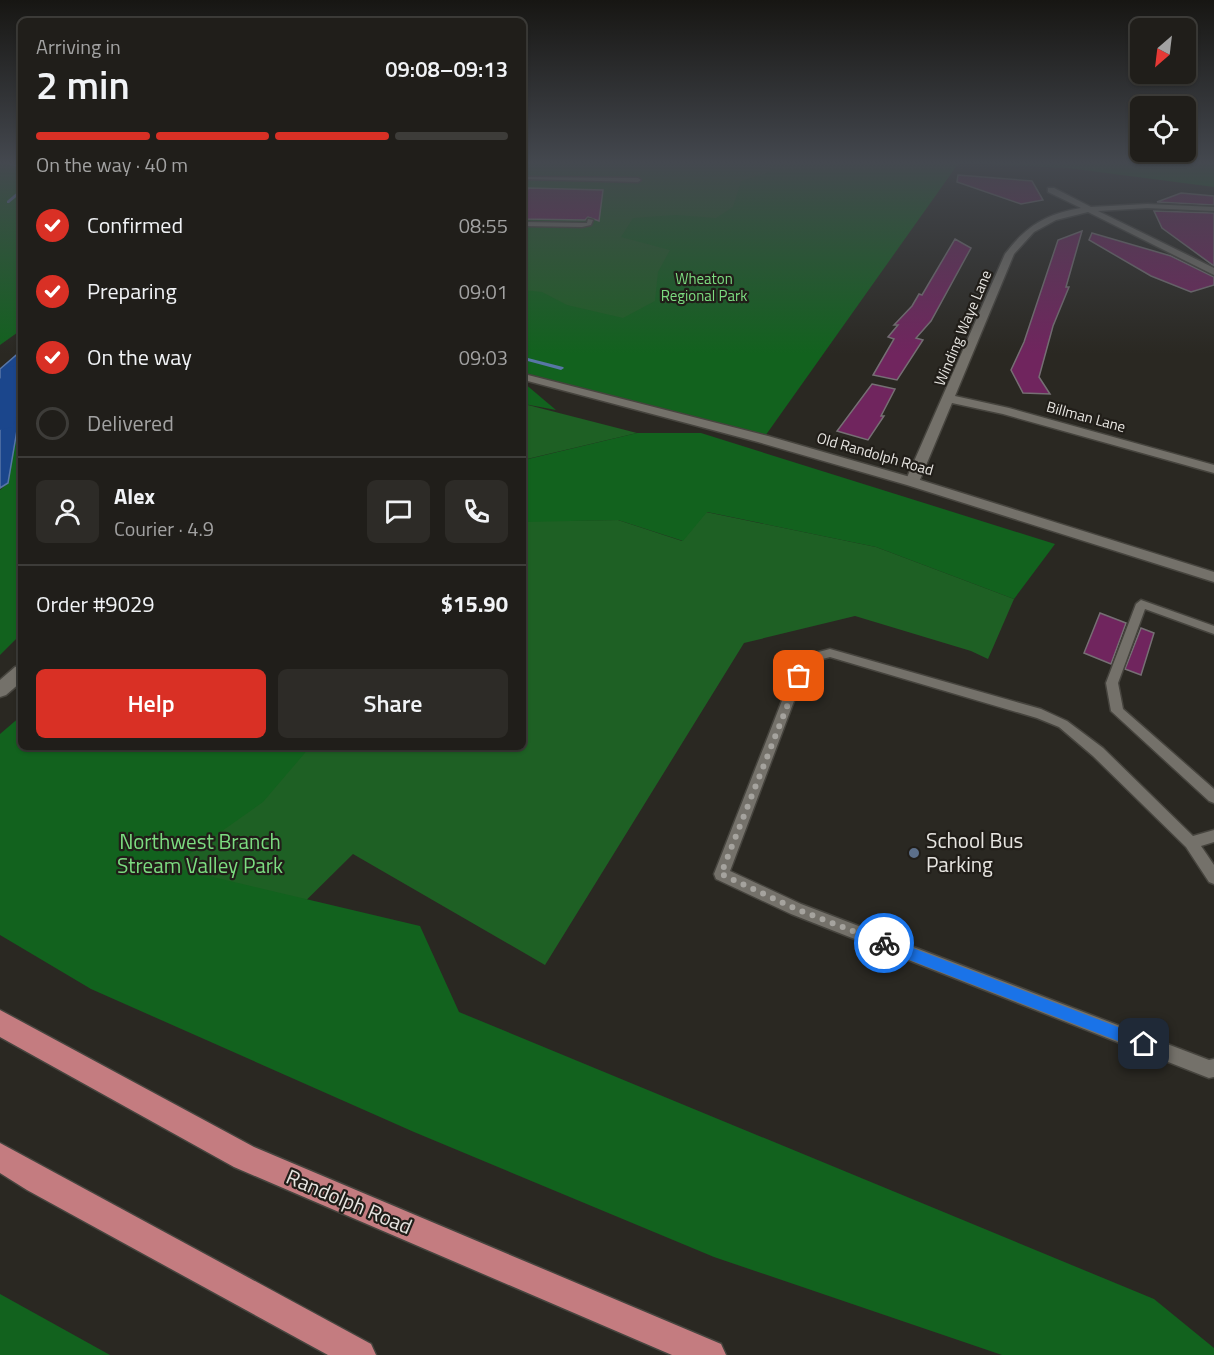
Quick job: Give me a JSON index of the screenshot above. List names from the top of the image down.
{
  "streets": {
    "main road": ["Randolph Road"],
    "street": ["Winding Waye Lane", "Billman Lane", "Old Randolph Road"]
  },
  "crossings": [
    ["Winding Waye Lane", "Billman Lane"],
    ["Winding Waye Lane", "Old Randolph Road"]
  ],
  "parks": ["Wheaton Regional Park", "Northwest Branch Stream Valley Park"],
  "places": ["School Bus Parking"],
  "north": "bottom left",
  "page": {
    "heading": ["2 min", "Arriving in", "09:08–09:13"],
    "panel": [
      "Alex",
      "Courier · 4.9",
      "Order #9029",
      "$15.90"
    ],
    "bar": "On the way · 40 m",
    "list": [
      ["Confirmed", "08:55"],
      ["Preparing", "09:01"],
      ["On the way", "09:03"],
      "Delivered"
    ],
    "buttons": ["Help", "Share"]
  }
}
